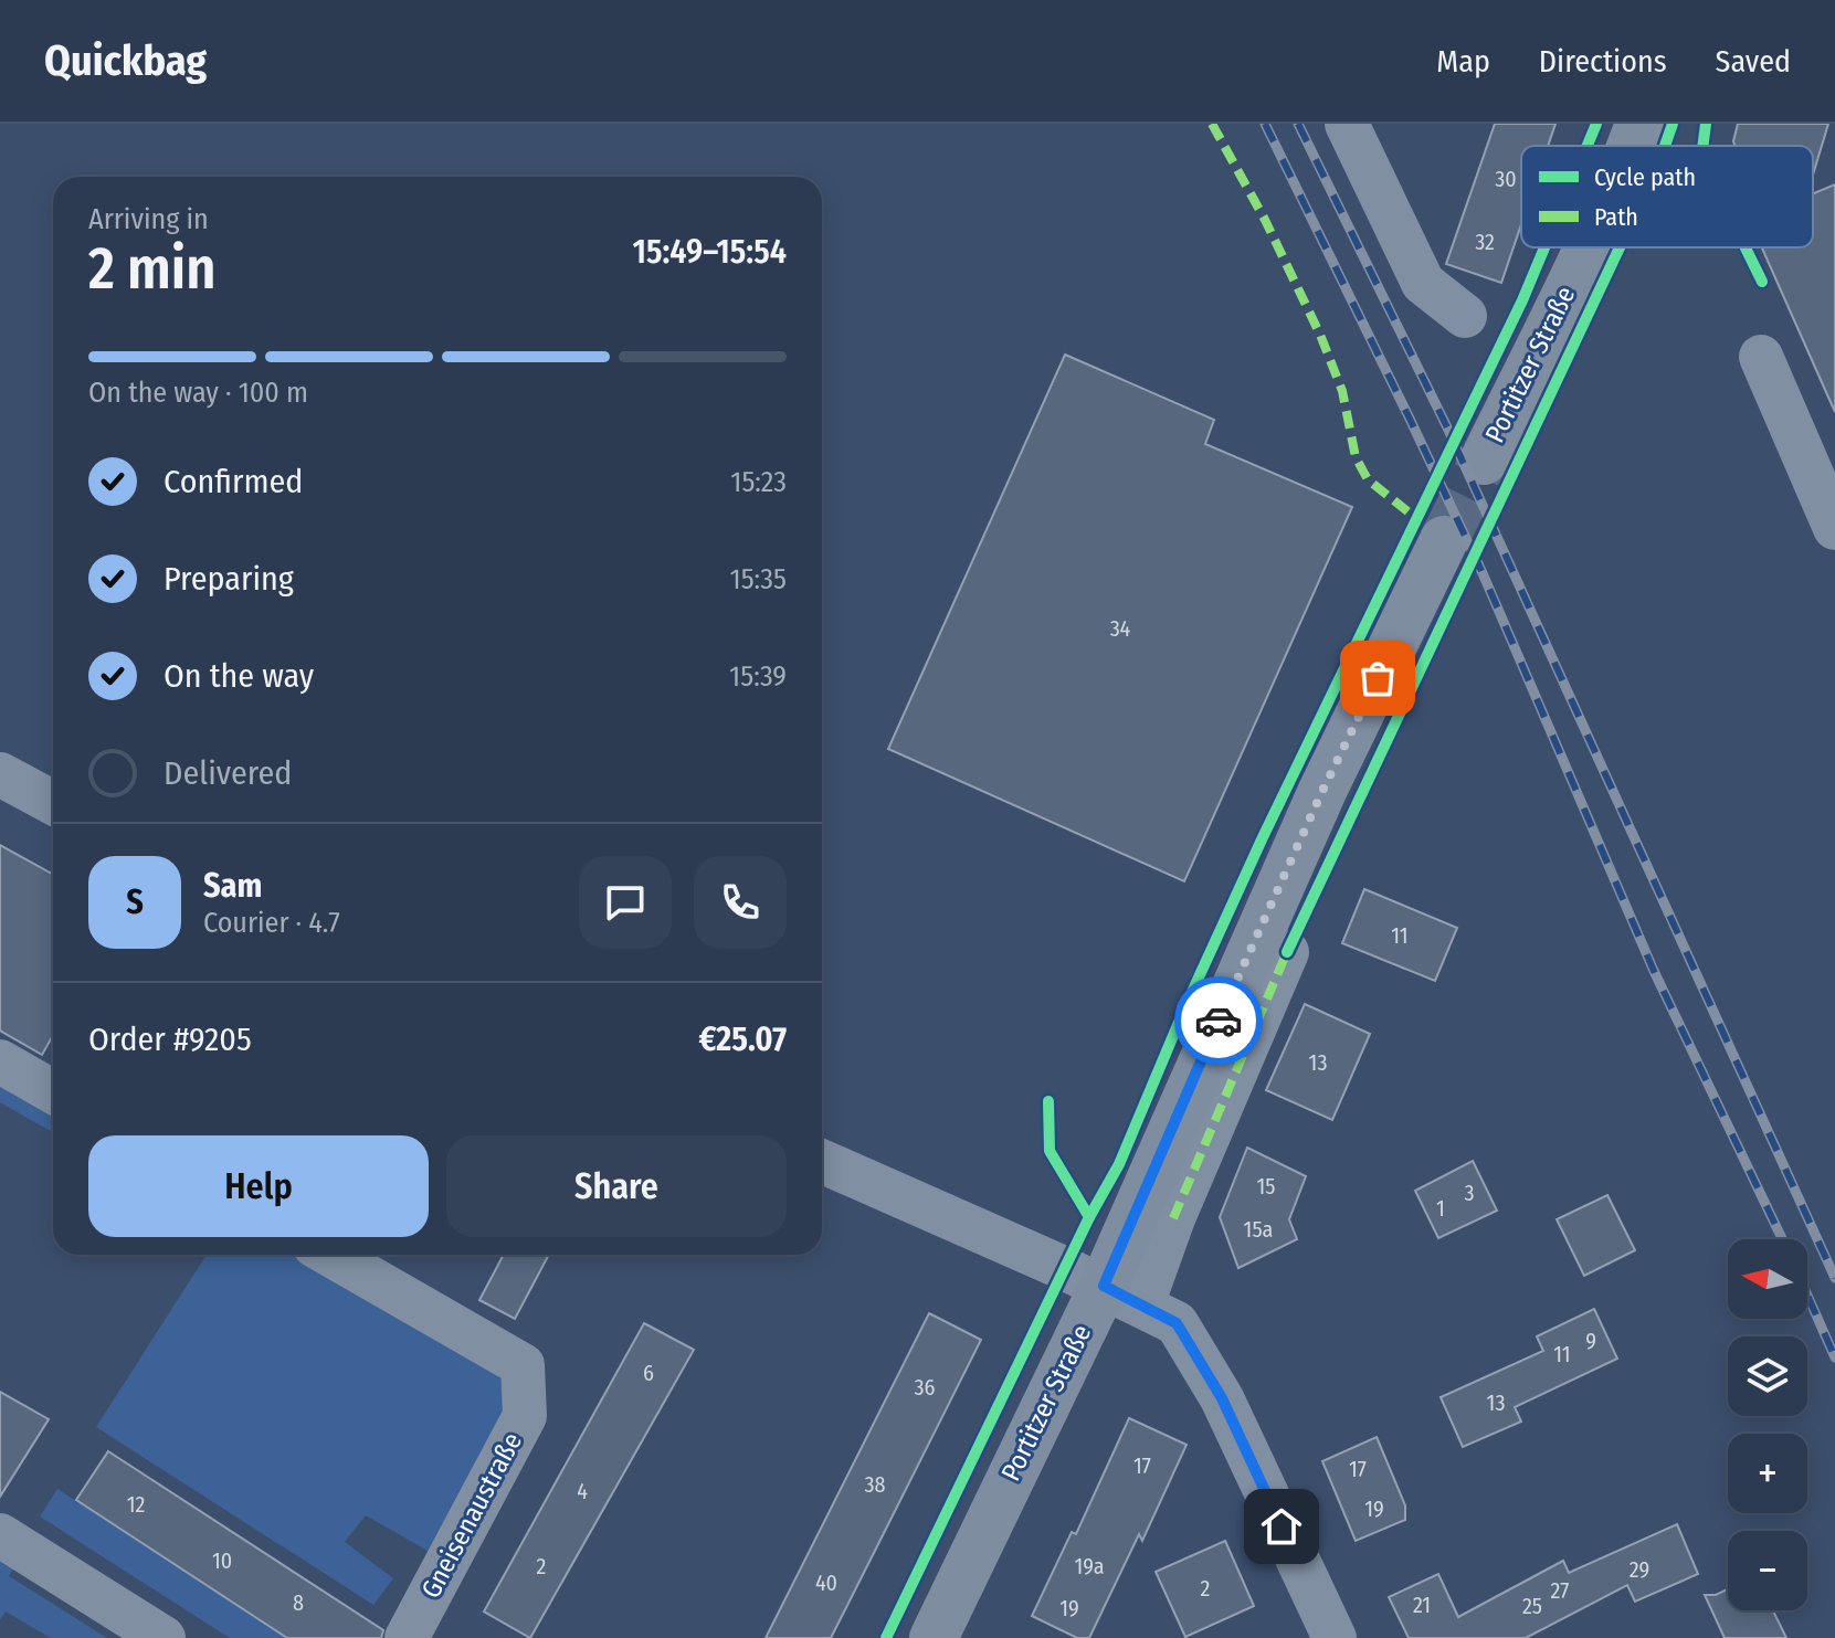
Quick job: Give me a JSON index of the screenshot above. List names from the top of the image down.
{
  "streets": {
    "main road": ["Portitzer Straße"],
    "street": ["Gneisenaustraße"]
  },
  "house_numbers": [
    "30",
    "32",
    "34",
    "11",
    "13",
    "15",
    "3",
    "1",
    "15a",
    "9",
    "11",
    "6",
    "36",
    "13",
    "17",
    "17",
    "38",
    "4",
    "12",
    "19",
    "10",
    "2",
    "19a",
    "29",
    "40",
    "2",
    "27",
    "8",
    "21",
    "25",
    "19"
  ],
  "legend": ["Cycle path", "Path"],
  "north": "left",
  "page": {
    "header": "Quickbag",
    "nav": ["Map", "Directions", "Saved"],
    "heading": ["2 min", "Arriving in", "15:49–15:54"],
    "panel": [
      "Sam",
      "Courier · 4.7",
      "Order #9205",
      "€25.07"
    ],
    "bar": "On the way · 100 m",
    "list": [
      ["Confirmed", "15:23"],
      ["Preparing", "15:35"],
      ["On the way", "15:39"],
      "Delivered"
    ],
    "round": "S",
    "buttons": ["Help", "Share"],
    "map_buttons": ["+", "−"]
  }
}
